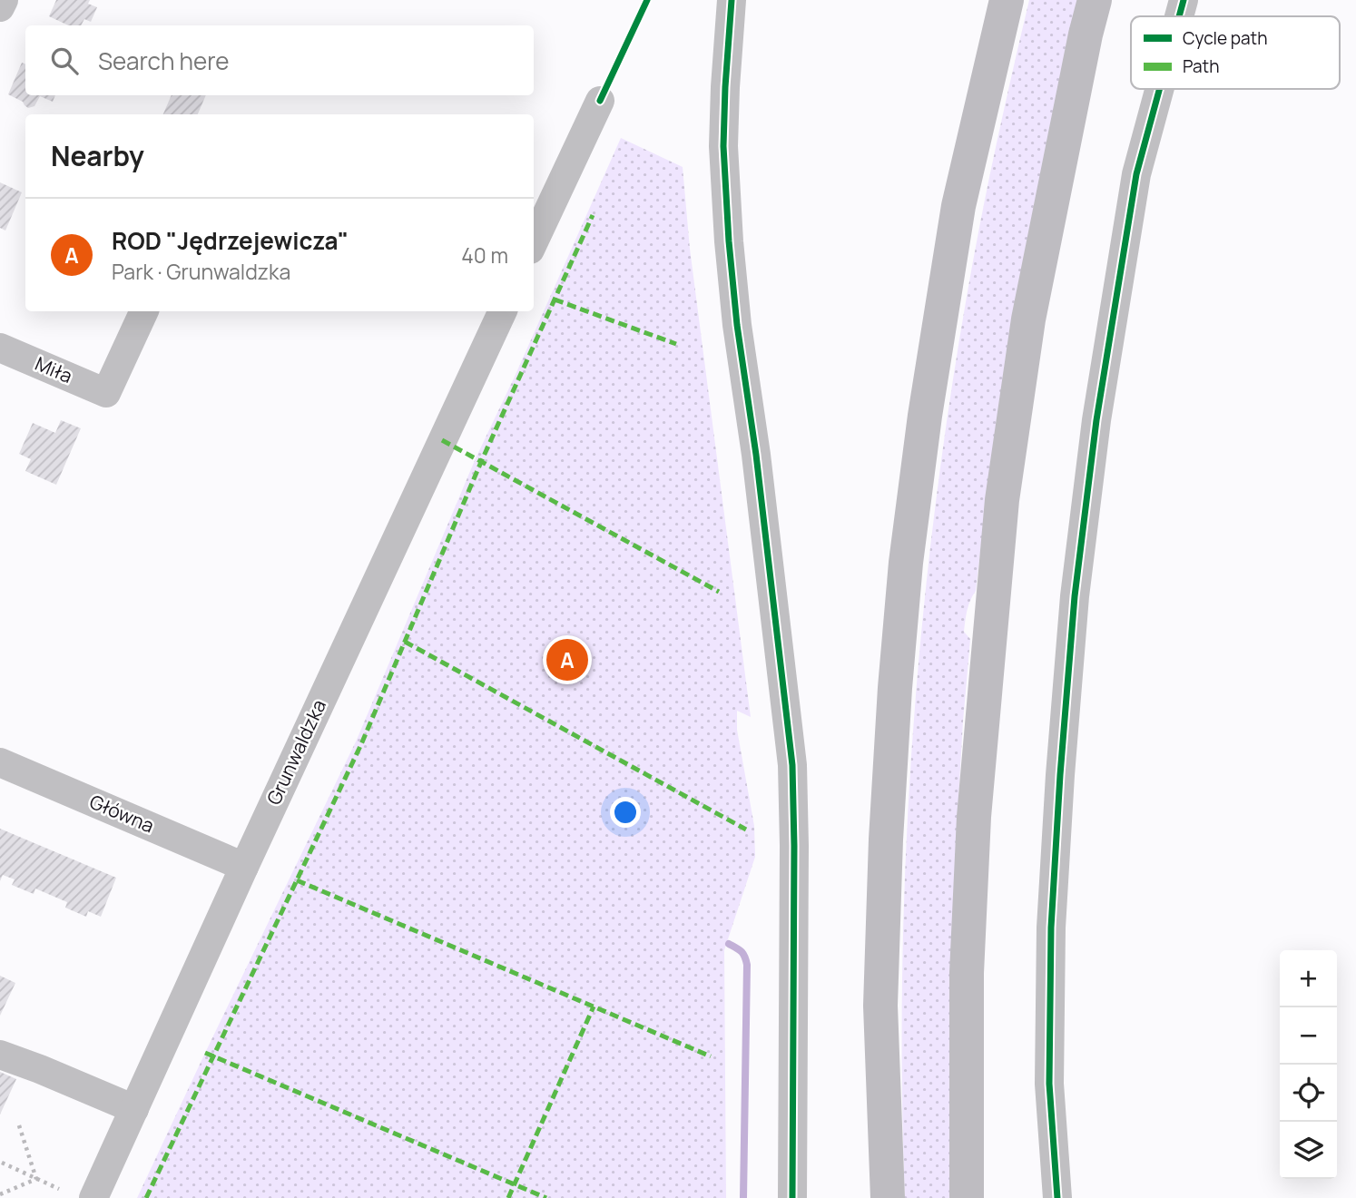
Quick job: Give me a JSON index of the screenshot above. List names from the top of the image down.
{
  "streets": {
    "street": ["Miła", "Grunwaldzka", "Główna"]
  },
  "crossings": [
    ["Grunwaldzka", "Główna"]
  ],
  "legend": ["Cycle path", "Path"],
  "page": {
    "search": "Search here",
    "heading": "Nearby",
    "list": [
      {
        "mark": "A",
        "name": "ROD \"Jędrzejewicza\"",
        "note": "Park · Grunwaldzka",
        "value": "40 m"
      }
    ],
    "pins": "A",
    "map_buttons": ["+", "−"]
  }
}
